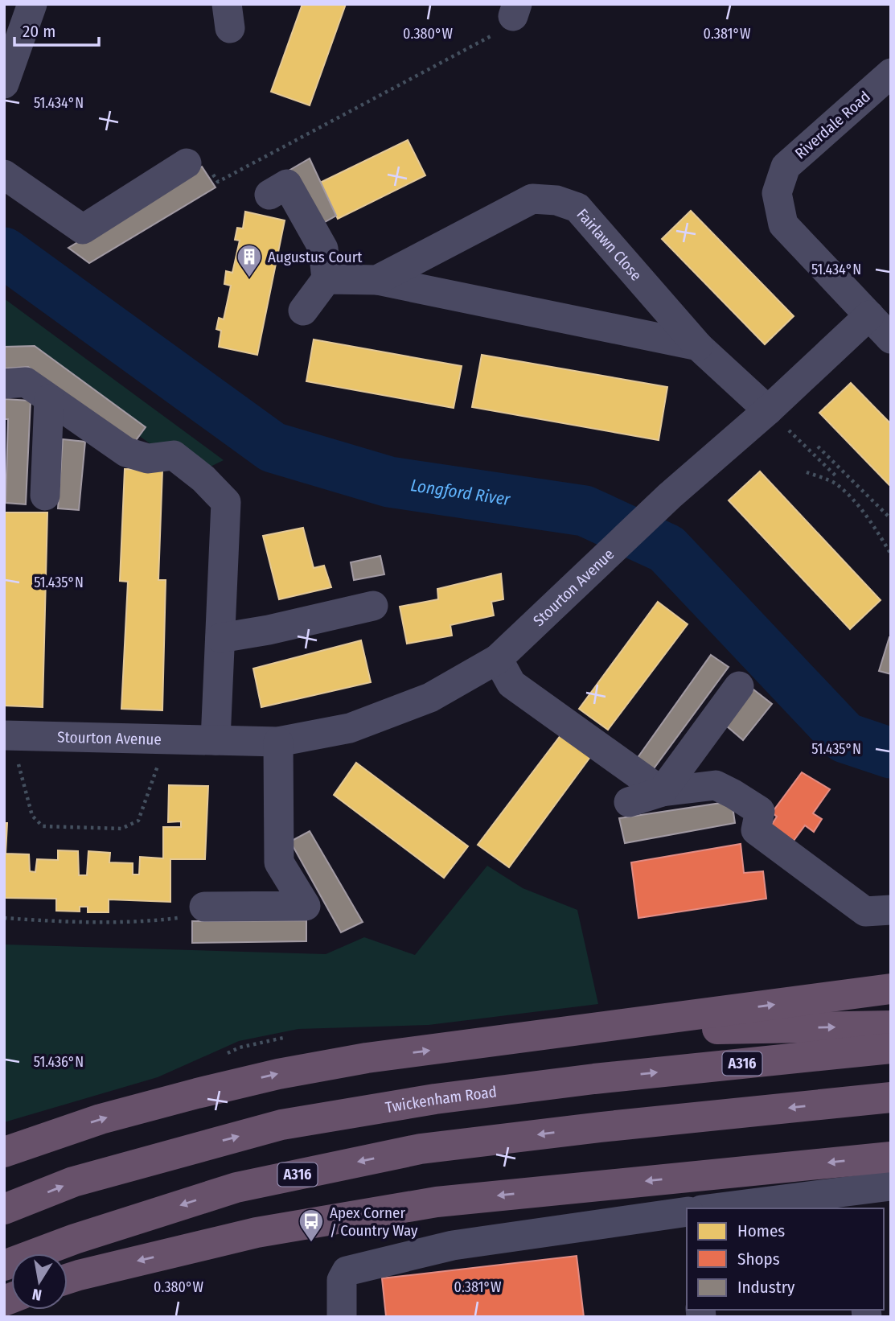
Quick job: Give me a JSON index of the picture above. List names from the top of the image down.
{
  "streets": {
    "highway": ["A316", "Twickenham Road"],
    "street": ["Riverdale Road", "Fairlawn Close", "Stourton Avenue"]
  },
  "crossings": [
    ["Riverdale Road", "Stourton Avenue"],
    ["Fairlawn Close", "Stourton Avenue"]
  ],
  "water": ["Longford River"],
  "places": {
    "building": ["Augustus Court"],
    "bus stop": ["Apex Corner / Country Way"]
  },
  "legend": ["Homes", "Shops", "Industry"],
  "scale_bar": "20 m",
  "north": "bottom",
  "coordinates": [
    "0.380°W",
    "0.381°W",
    "51.434°N",
    "51.435°N",
    "51.436°N"
  ]
}
